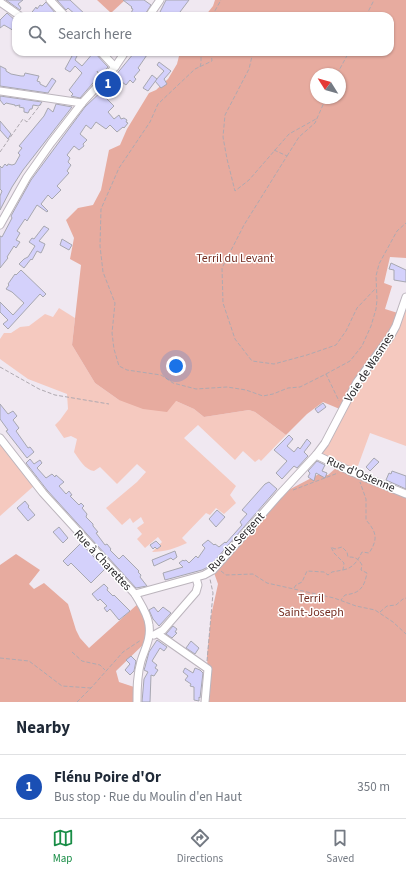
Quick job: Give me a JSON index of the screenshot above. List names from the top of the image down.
{
  "streets": {
    "street": [
      "Voie de Wasmes",
      "Rue d'Ostenne",
      "Rue du Sergent",
      "Rue à Charettes"
    ]
  },
  "crossings": [
    ["Voie de Wasmes", "Rue d'Ostenne"],
    ["Voie de Wasmes", "Rue du Sergent"],
    ["Rue d'Ostenne", "Rue du Sergent"],
    ["Rue du Sergent", "Rue à Charettes"]
  ],
  "parks": ["Terril du Levant", "Terril Saint-Joseph"],
  "north": "top left",
  "page": {
    "search": "Search here",
    "pins": "1",
    "heading": "Nearby",
    "list": [
      {
        "mark": "1",
        "name": "Flénu Poire d'Or",
        "note": "Bus stop · Rue du Moulin d'en Haut",
        "value": "350 m"
      }
    ],
    "nav": ["Map", "Directions", "Saved"]
  }
}
